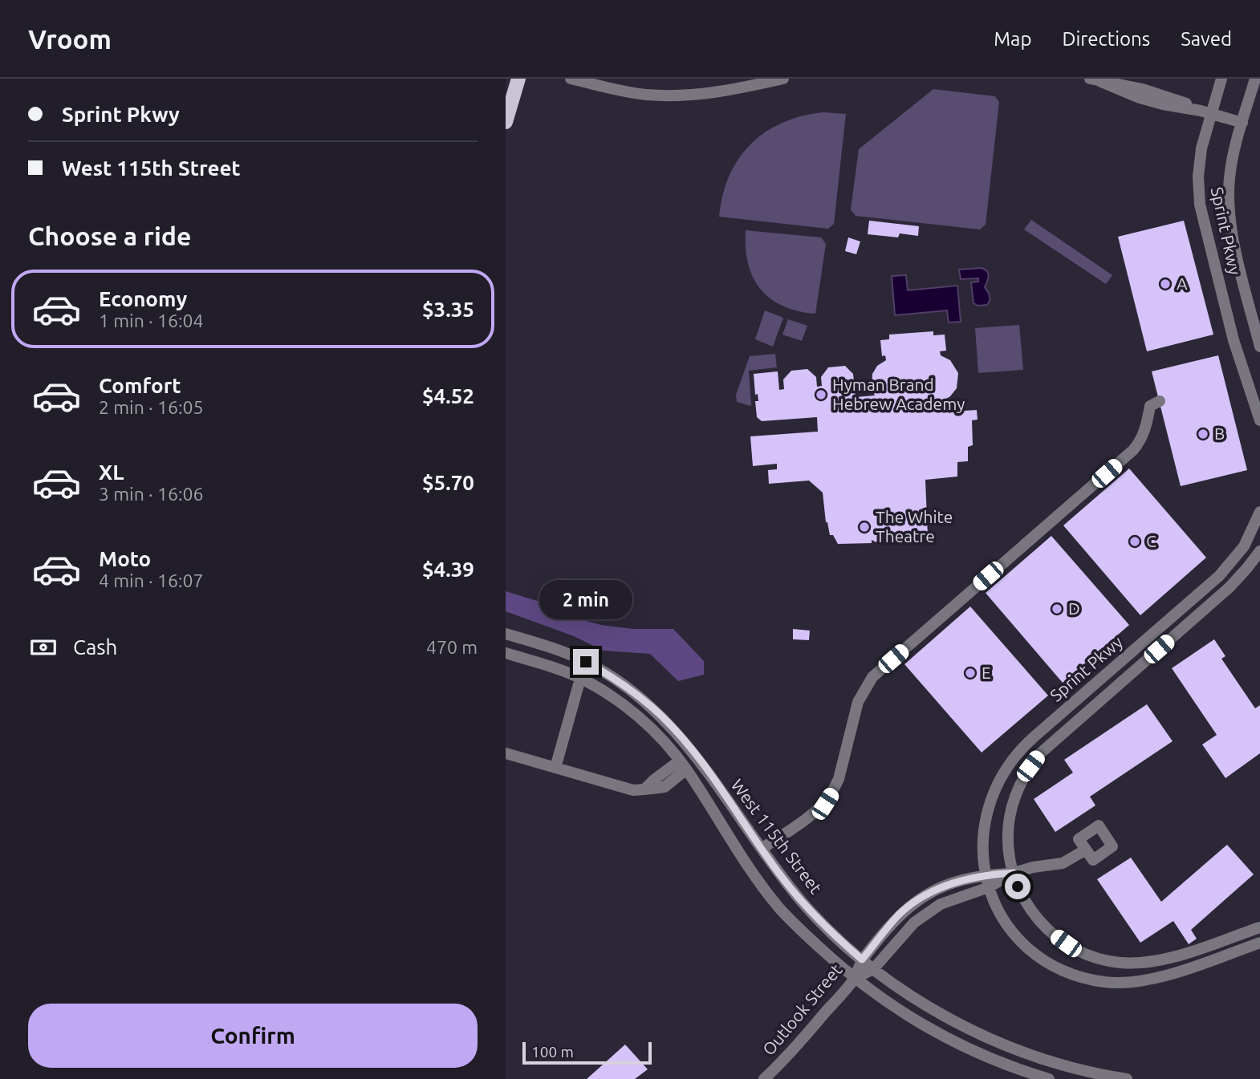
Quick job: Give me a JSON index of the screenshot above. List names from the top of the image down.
{
  "streets": {
    "street": ["Sprint Pkwy", "West 115th Street", "Outlook Street"]
  },
  "crossings": [
    ["West 115th Street", "Outlook Street"]
  ],
  "places": [
    "A",
    "Hyman Brand Hebrew Academy",
    "B",
    "The White Theatre",
    "C",
    "D",
    "E"
  ],
  "scale_bar": "100 m",
  "page": {
    "header": "Vroom",
    "nav": ["Map", "Directions", "Saved"],
    "banner": ["Sprint Pkwy", "West 115th Street"],
    "heading": "Choose a ride",
    "list": [
      {
        "name": "Economy",
        "note": "1 min · 16:04",
        "value": "$3.35"
      },
      {
        "name": "Comfort",
        "note": "2 min · 16:05",
        "value": "$4.52"
      },
      {
        "name": "XL",
        "note": "3 min · 16:06",
        "value": "$5.70"
      },
      {
        "name": "Moto",
        "note": "4 min · 16:07",
        "value": "$4.39"
      }
    ],
    "bubble": "2 min",
    "pay": ["Cash", "470 m"],
    "buttons": "Confirm",
    "scale": "100 m"
  }
}
